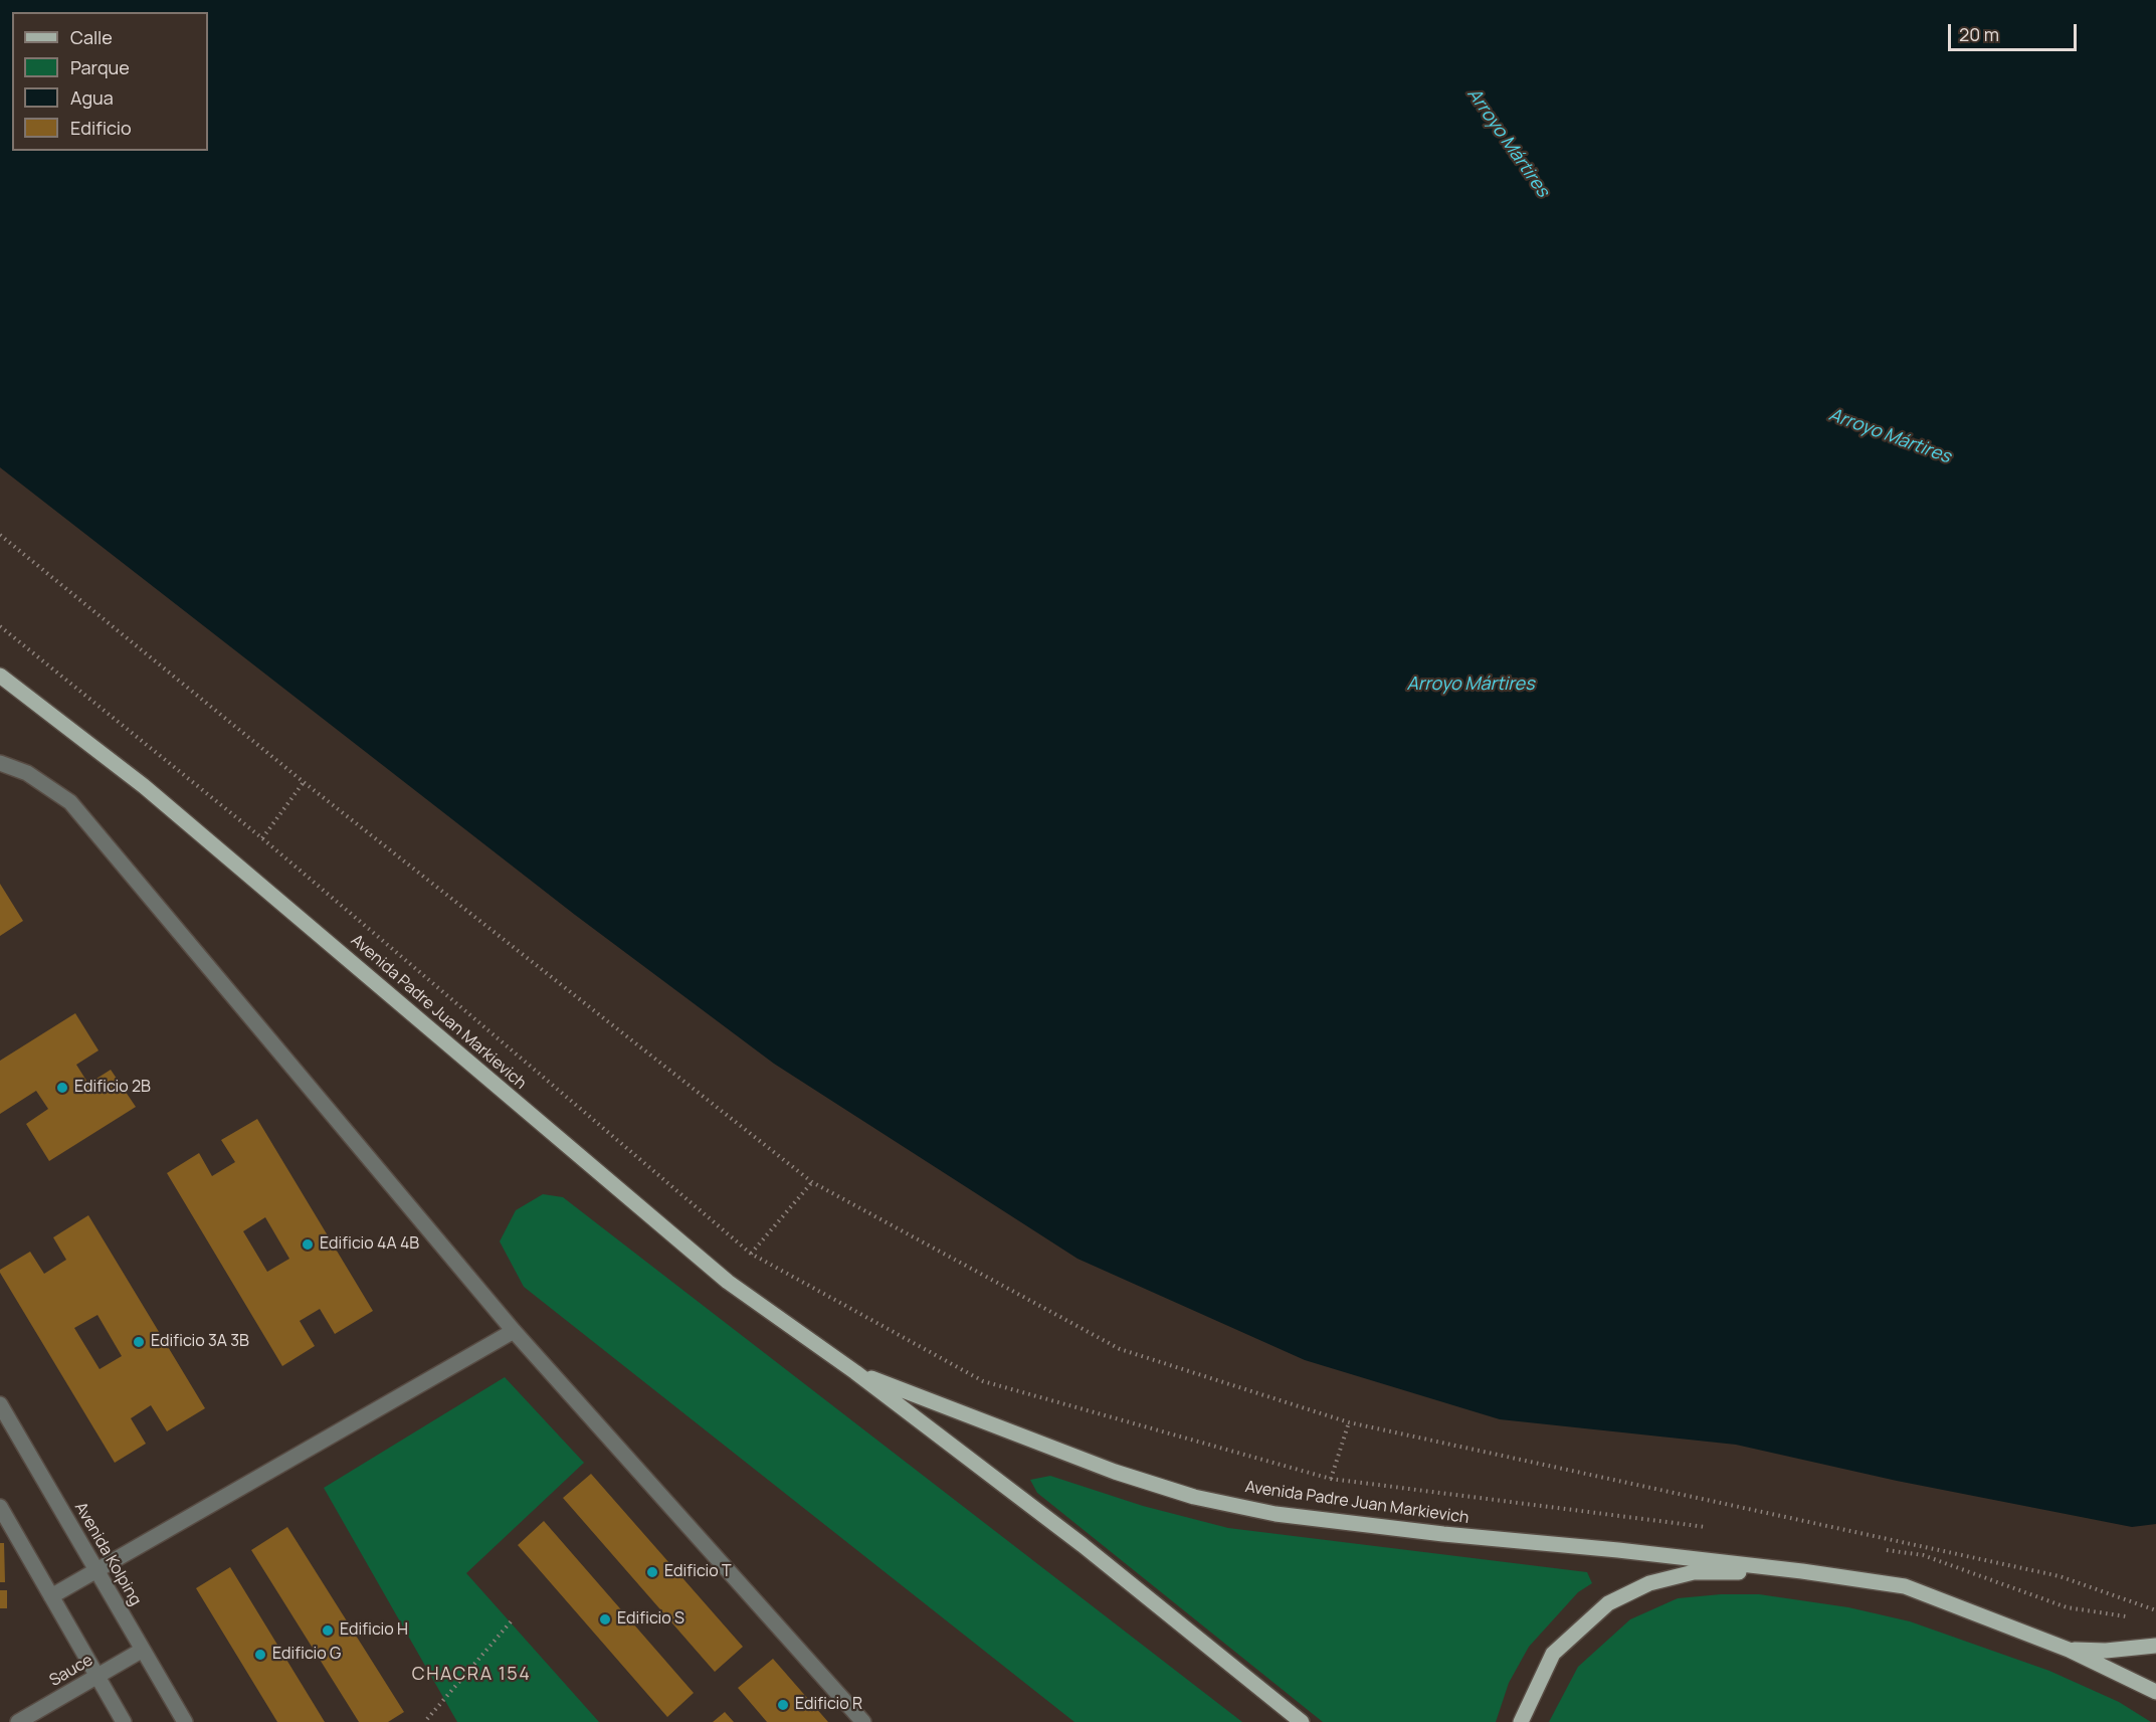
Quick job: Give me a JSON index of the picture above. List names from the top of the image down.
{
  "streets": {
    "main road": ["Avenida Padre Juan Markievich"],
    "street": ["Avenida Kolping", "Sauce"]
  },
  "crossings": [
    ["Avenida Kolping", "Sauce"]
  ],
  "districts": ["CHACRA 154"],
  "water": ["Arroyo Mártires"],
  "places": [
    "Edificio 2B",
    "Edificio 4A 4B",
    "Edificio 3A 3B",
    "Edificio T",
    "Edificio S",
    "Edificio H",
    "Edificio G",
    "Edificio R"
  ],
  "legend": [
    "Calle",
    "Parque",
    "Agua",
    "Edificio"
  ],
  "scale_bar": "20 m"
}
